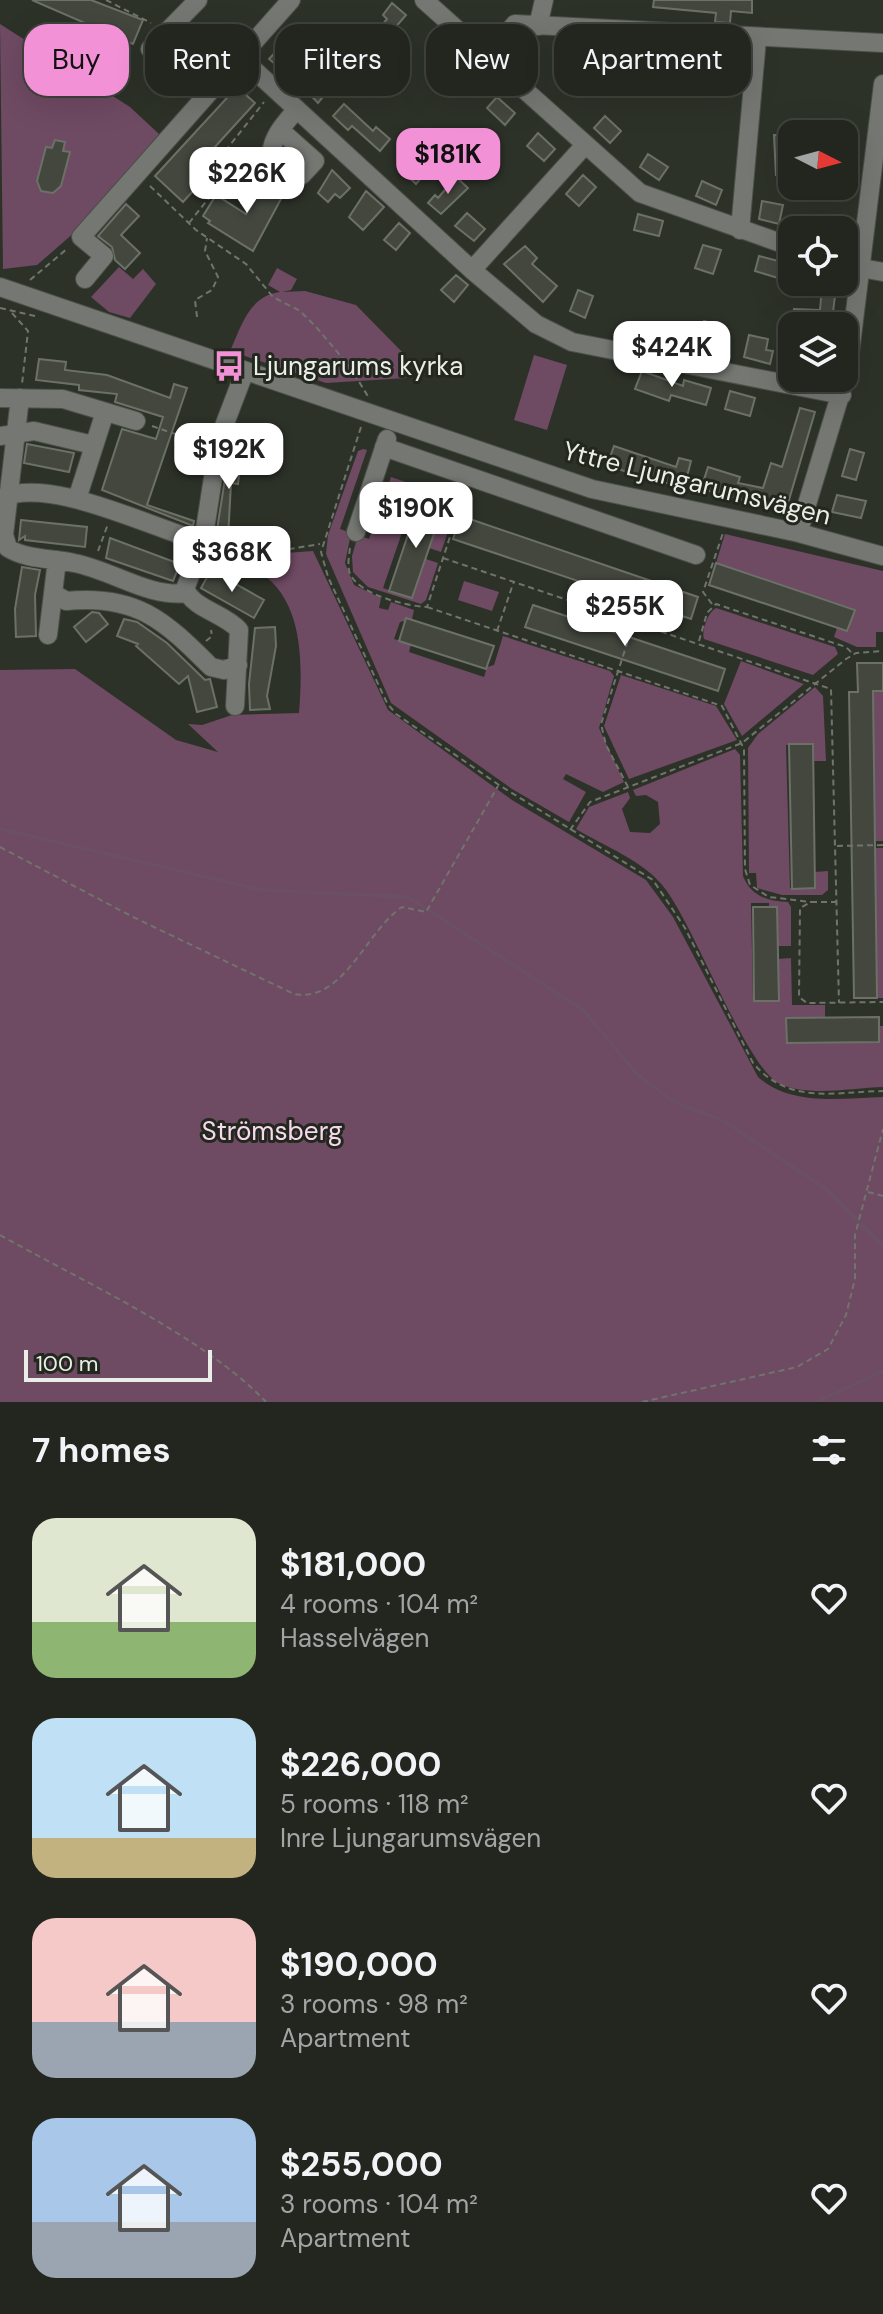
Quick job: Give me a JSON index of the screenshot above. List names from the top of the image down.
{
  "streets": {
    "street": ["Yttre Ljungarumsvägen"]
  },
  "parks": ["Strömsberg"],
  "places": {
    "bus stop": ["Ljungarums kyrka"]
  },
  "scale_bar": "100 m",
  "north": "right",
  "page": {
    "chip": [
      "Buy",
      "Rent",
      "Filters",
      "New",
      "Apartment"
    ],
    "price": [
      "$181K",
      "$226K",
      "$424K",
      "$192K",
      "$190K",
      "$368K",
      "$255K"
    ],
    "scale": "100 m",
    "heading": "7 homes",
    "list": [
      {
        "name": "$181,000",
        "note": "4 rooms · 104 m² · Hasselvägen"
      },
      {
        "name": "$226,000",
        "note": "5 rooms · 118 m² · Inre Ljungarumsvägen"
      },
      {
        "name": "$190,000",
        "note": "3 rooms · 98 m² · Apartment"
      },
      {
        "name": "$255,000",
        "note": "3 rooms · 104 m² · Apartment"
      }
    ]
  }
}
